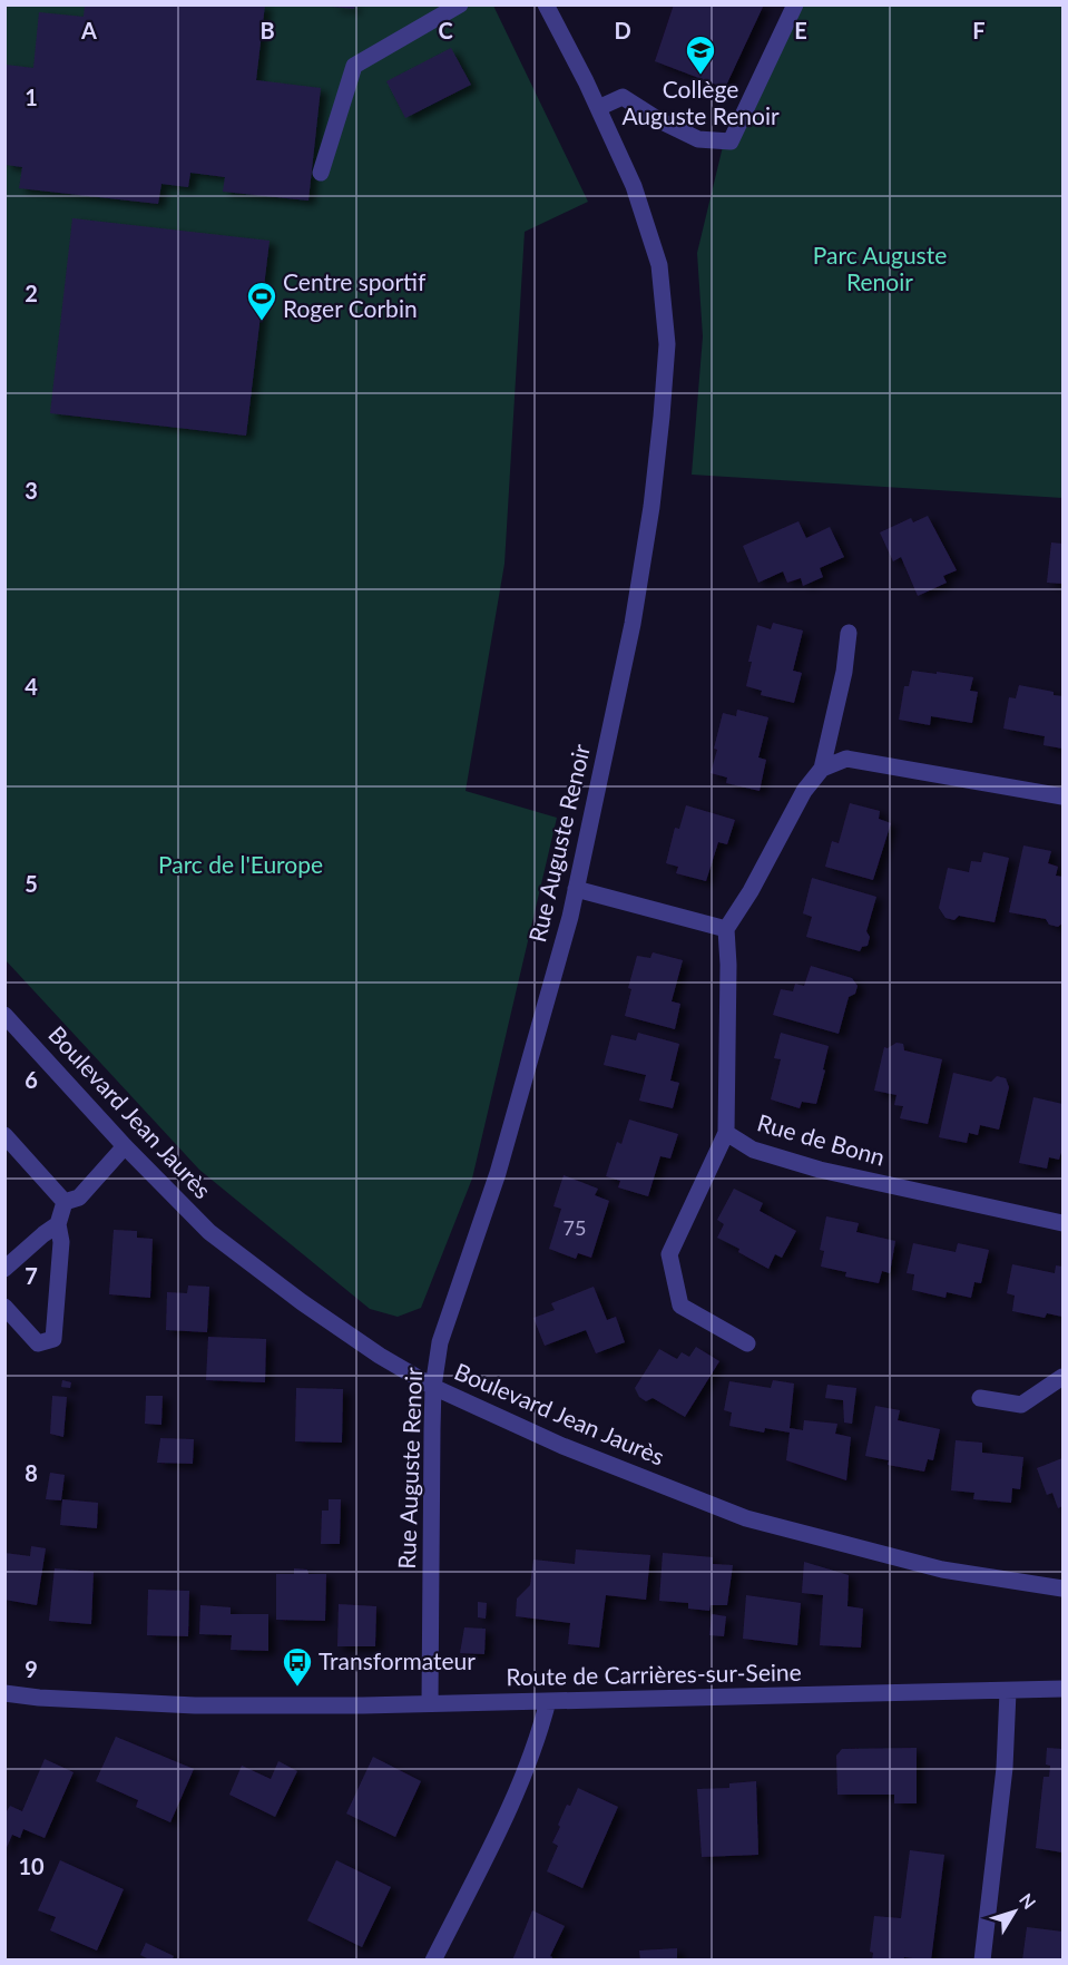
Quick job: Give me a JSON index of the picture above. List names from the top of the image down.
{
  "streets": {
    "street": [
      "Rue Auguste Renoir",
      "Boulevard Jean Jaurès",
      "Rue de Bonn",
      "Route de Carrières-sur-Seine"
    ]
  },
  "crossings": [
    ["Rue Auguste Renoir", "Boulevard Jean Jaurès"],
    ["Rue Auguste Renoir", "Route de Carrières-sur-Seine"]
  ],
  "parks": ["Parc Auguste Renoir", "Parc de l'Europe"],
  "places": {
    "school or university": ["Collège Auguste Renoir"],
    "sports": ["Centre sportif Roger Corbin"],
    "bus stop": ["Transformateur"]
  },
  "house_numbers": ["75"],
  "north": "top right",
  "grid": {
    "columns": [
      "A",
      "B",
      "C",
      "D",
      "E",
      "F"
    ],
    "rows": [
      "1",
      "2",
      "3",
      "4",
      "5",
      "6",
      "7",
      "8",
      "9",
      "10"
    ]
  }
}
